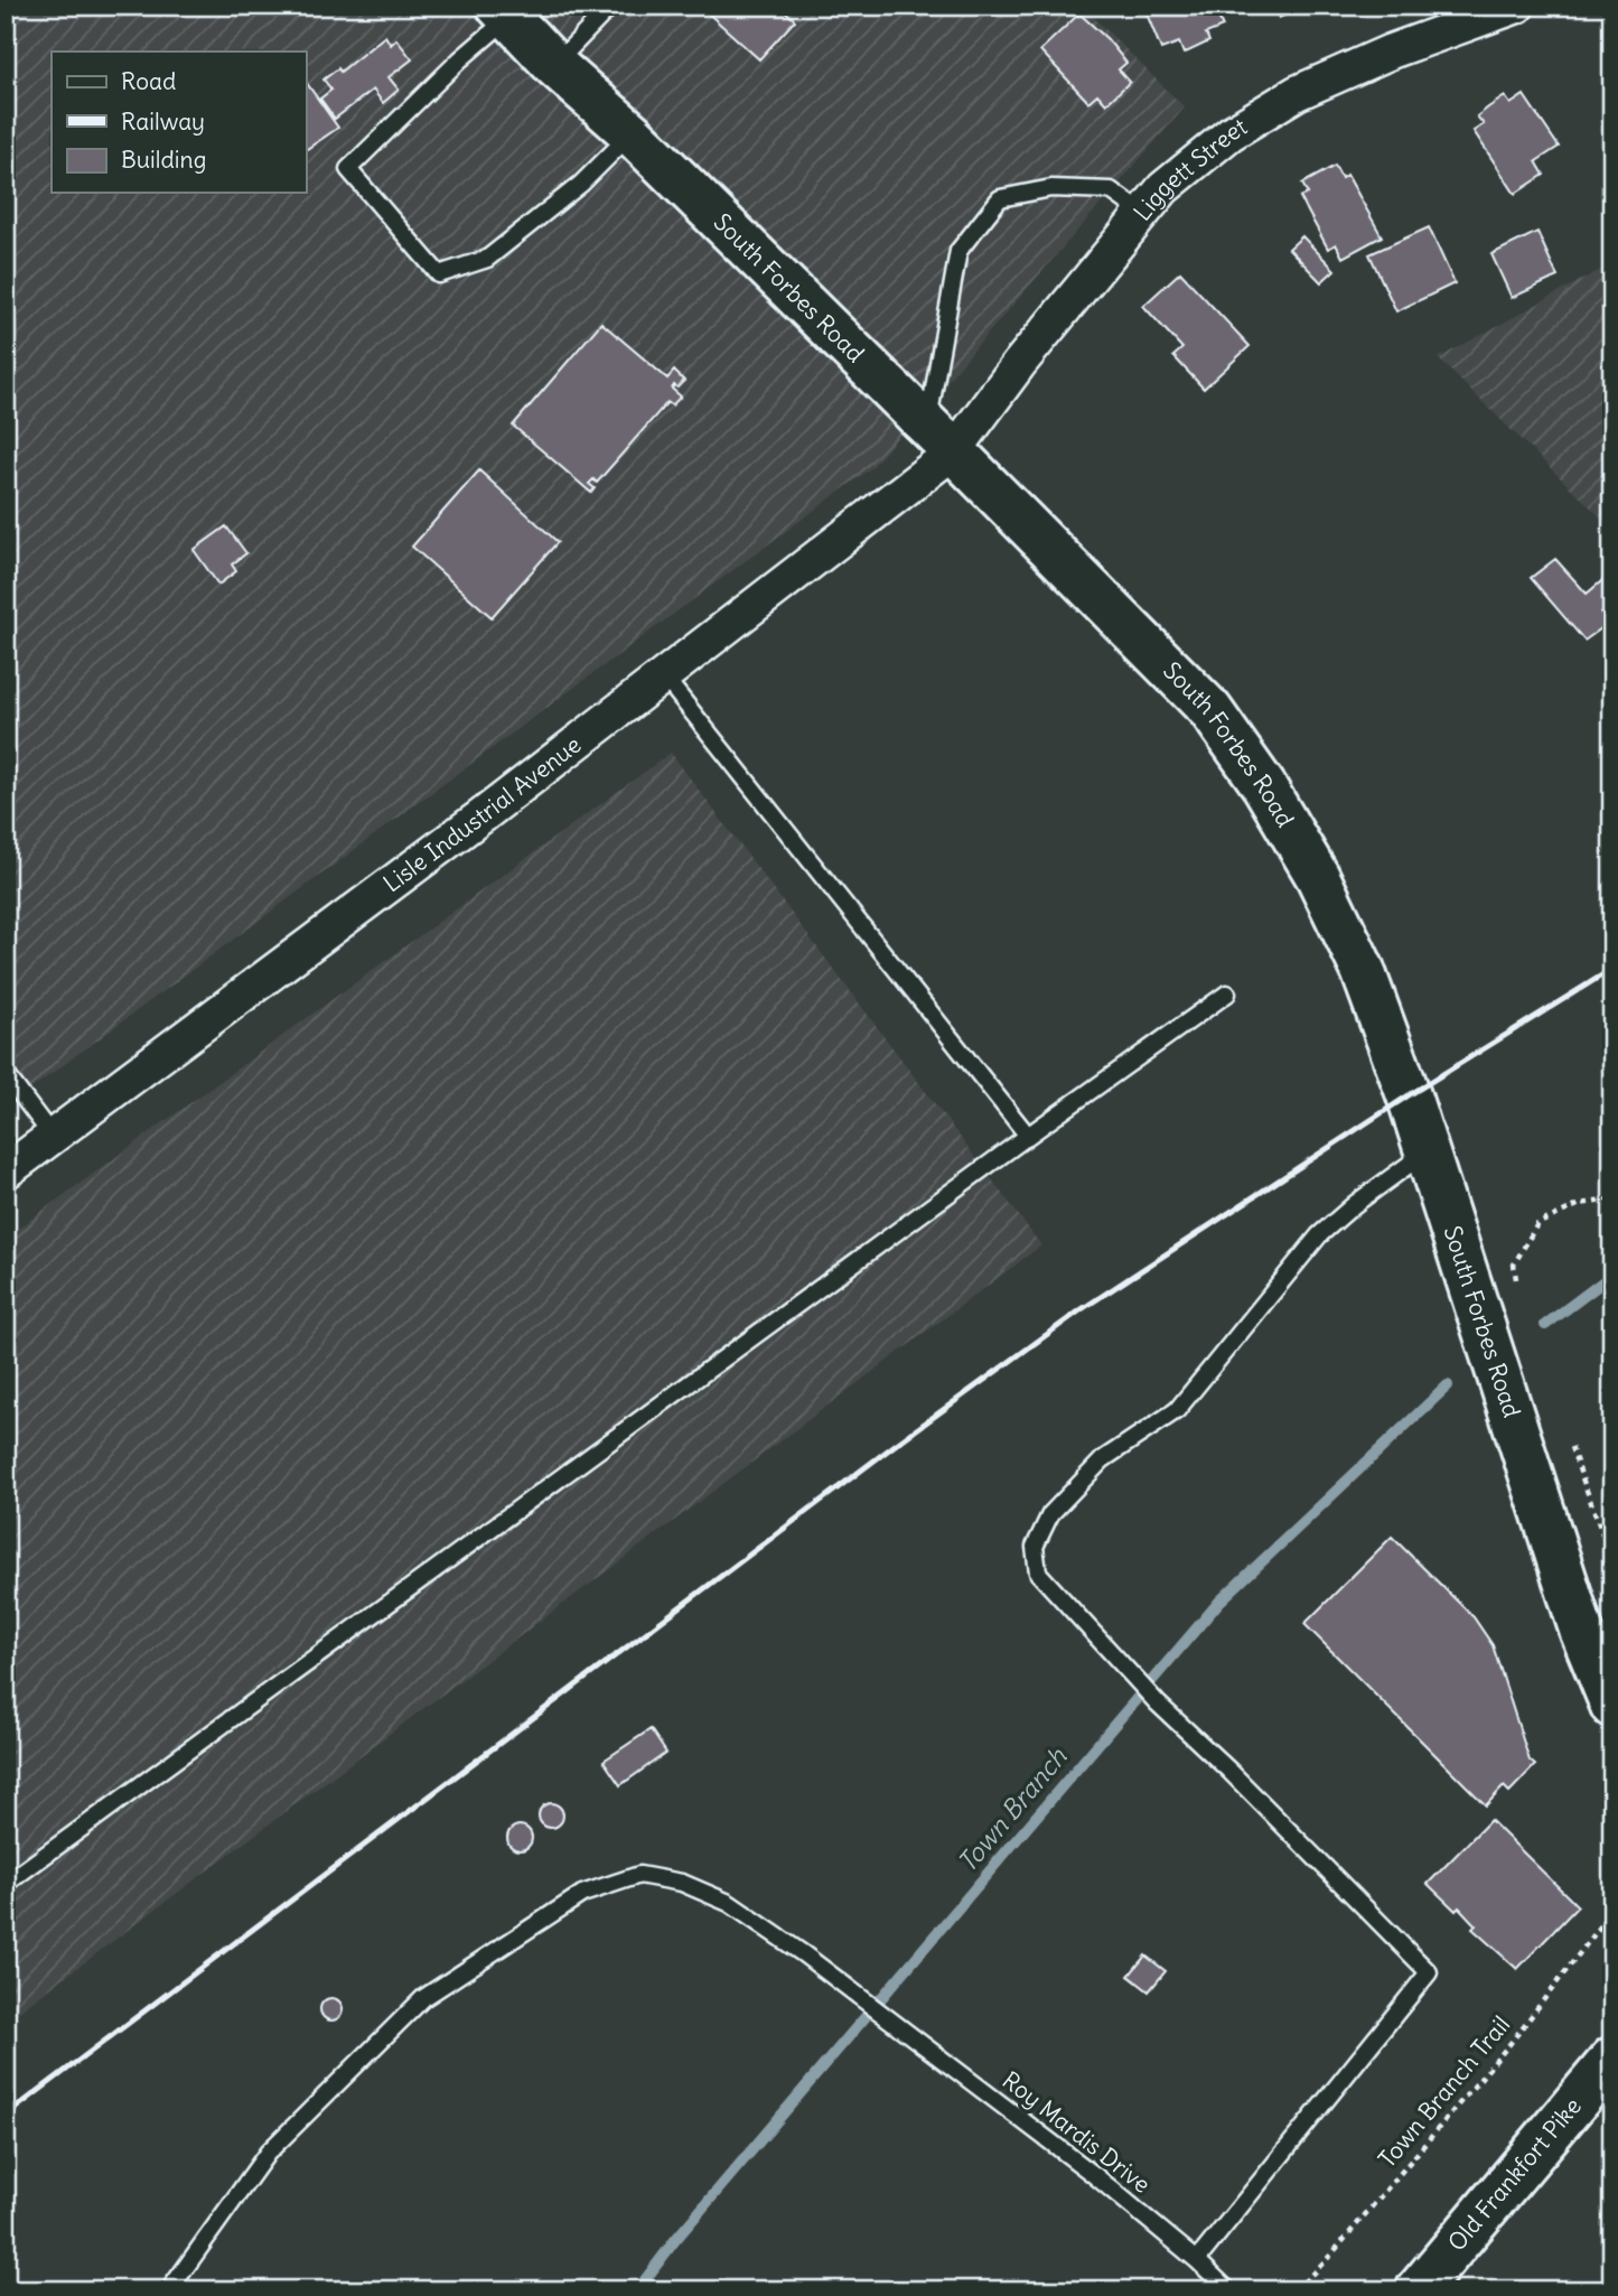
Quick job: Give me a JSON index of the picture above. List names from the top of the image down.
{
  "streets": {
    "main road": ["South Forbes Road", "Old Frankfort Pike"],
    "street": ["Liggett Street", "Lisle Industrial Avenue"],
    "lane": ["Roy Mardis Drive"],
    "path": ["Town Branch Trail"]
  },
  "crossings": [
    ["Liggett Street", "South Forbes Road"],
    ["Liggett Street", "Lisle Industrial Avenue"],
    ["South Forbes Road", "Lisle Industrial Avenue"]
  ],
  "water": ["Town Branch"],
  "legend": ["Road", "Railway", "Building"]
}
